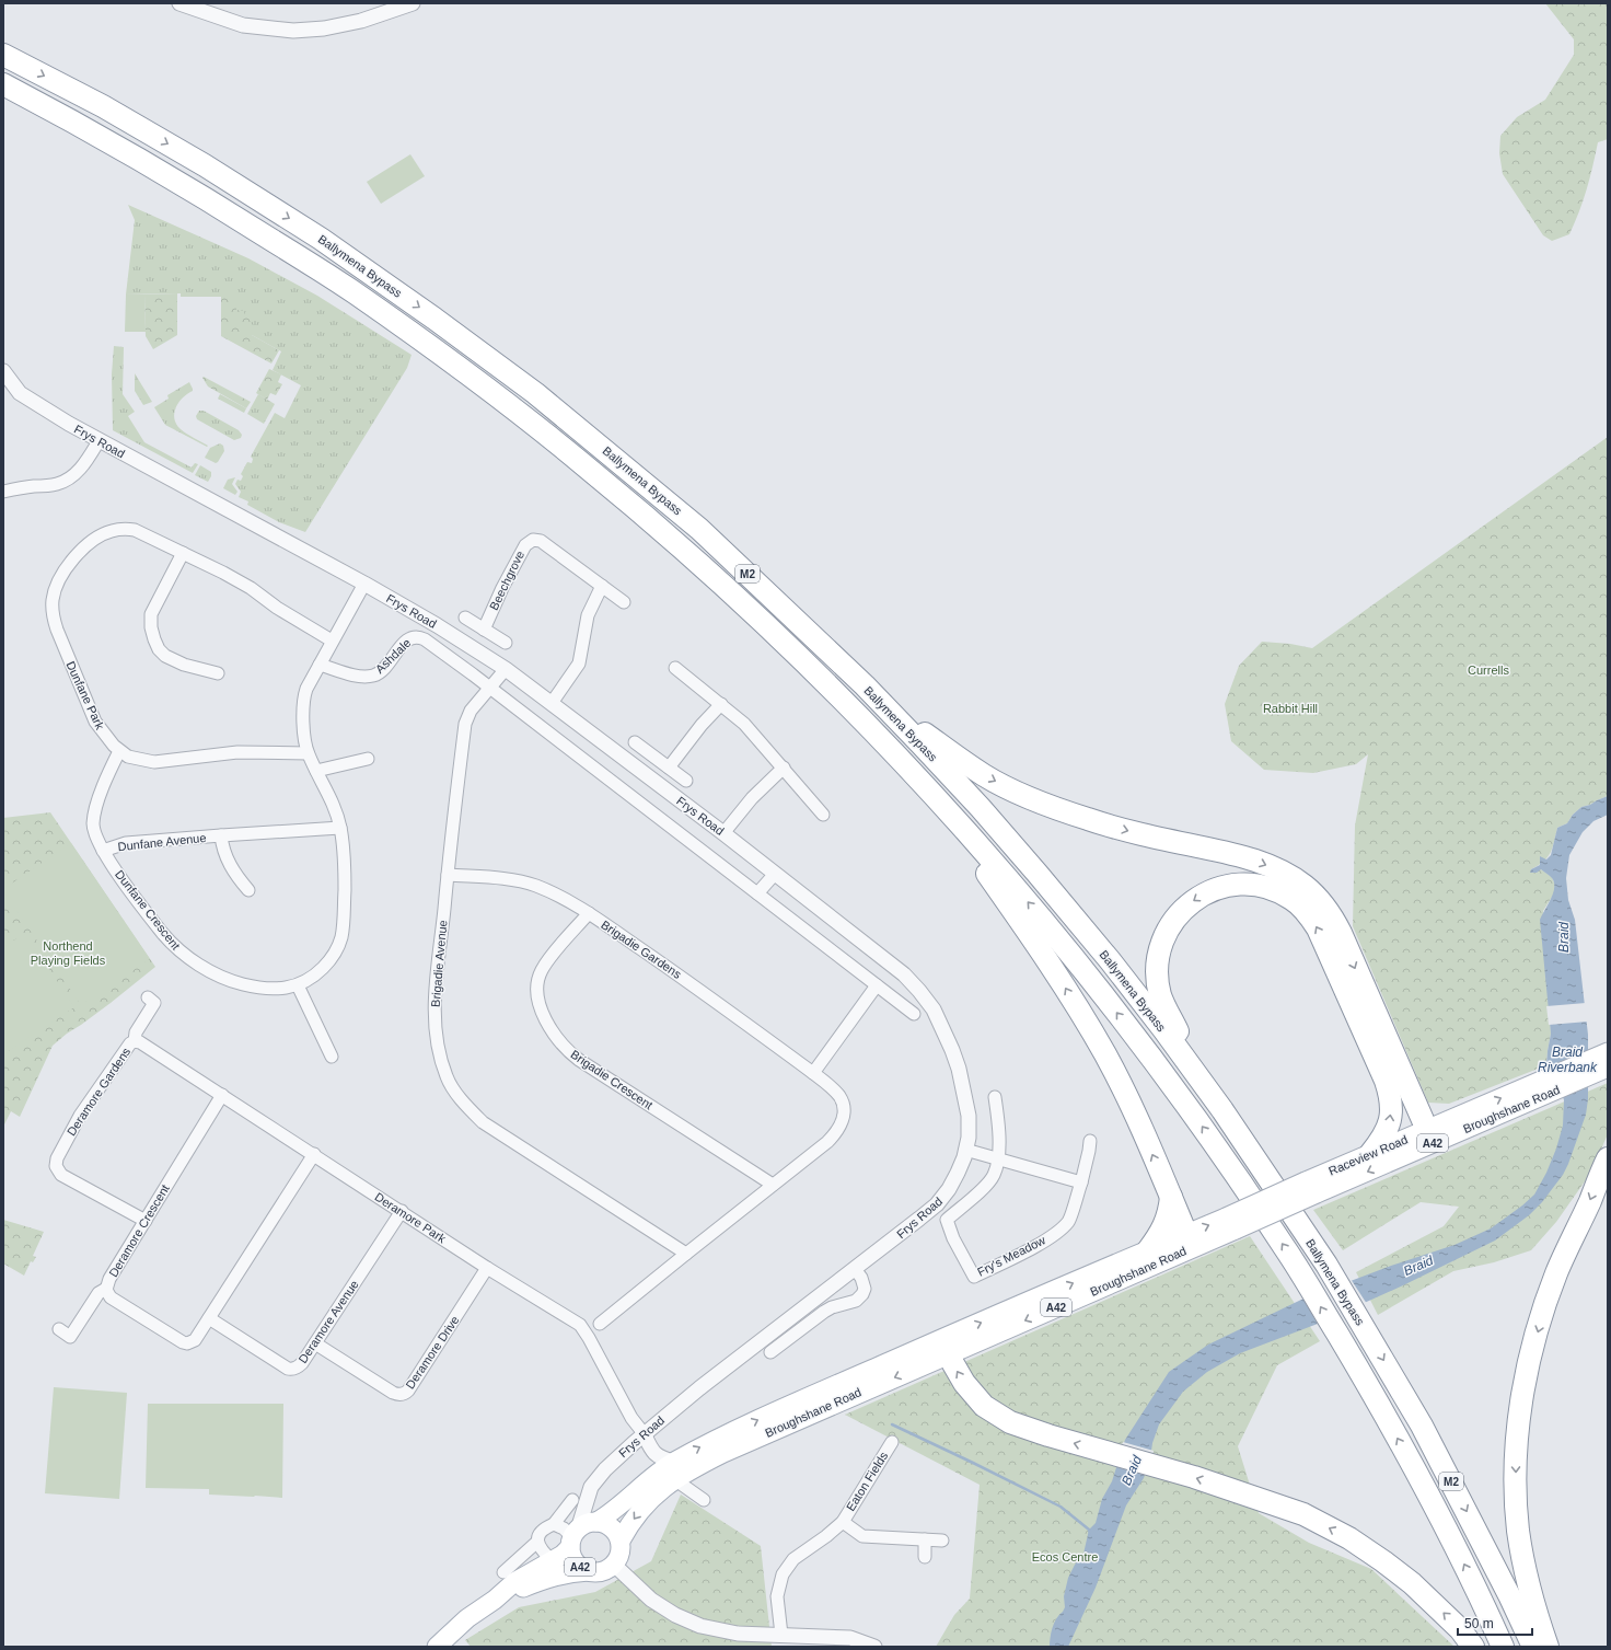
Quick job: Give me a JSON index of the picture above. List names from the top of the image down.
{
  "streets": {
    "highway": ["Ballymena Bypass", "M2"],
    "main road": ["Broughshane Road", "A42", "Raceview Road"],
    "street": [
      "Frys Road",
      "Beechgrove",
      "Ashdale",
      "Dunfane Park",
      "Dunfane Avenue",
      "Dunfane Crescent",
      "Brigadie Gardens",
      "Brigadie Avenue",
      "Brigadie Crescent",
      "Deramore Gardens",
      "Deramore Park",
      "Deramore Crescent",
      "Fry's Meadow",
      "Deramore Avenue",
      "Deramore Drive",
      "Eaton Fields"
    ]
  },
  "crossings": [
    ["Frys Road", "Ashdale"],
    ["Frys Road", "Brigadie Avenue"],
    ["Frys Road", "Broughshane Road"],
    ["Frys Road", "A42"],
    ["Frys Road", "Deramore Park"],
    ["Dunfane Park", "Dunfane Crescent"],
    ["Dunfane Avenue", "Dunfane Crescent"],
    ["Brigadie Gardens", "Brigadie Avenue"],
    ["Brigadie Gardens", "Brigadie Crescent"],
    ["Deramore Gardens", "Deramore Park"],
    ["Deramore Gardens", "Deramore Crescent"],
    ["Broughshane Road", "A42"],
    ["Broughshane Road", "Raceview Road"],
    ["Deramore Park", "Deramore Crescent"],
    ["Deramore Park", "Deramore Avenue"],
    ["Deramore Park", "Deramore Drive"],
    ["Deramore Crescent", "Deramore Avenue"],
    ["Deramore Avenue", "Deramore Drive"]
  ],
  "water": ["Braid", "Braid Riverbank"],
  "parks": [
    "Currells",
    "Rabbit Hill",
    "Northend Playing Fields",
    "Ecos Centre"
  ],
  "scale_bar": "50 m"
}
